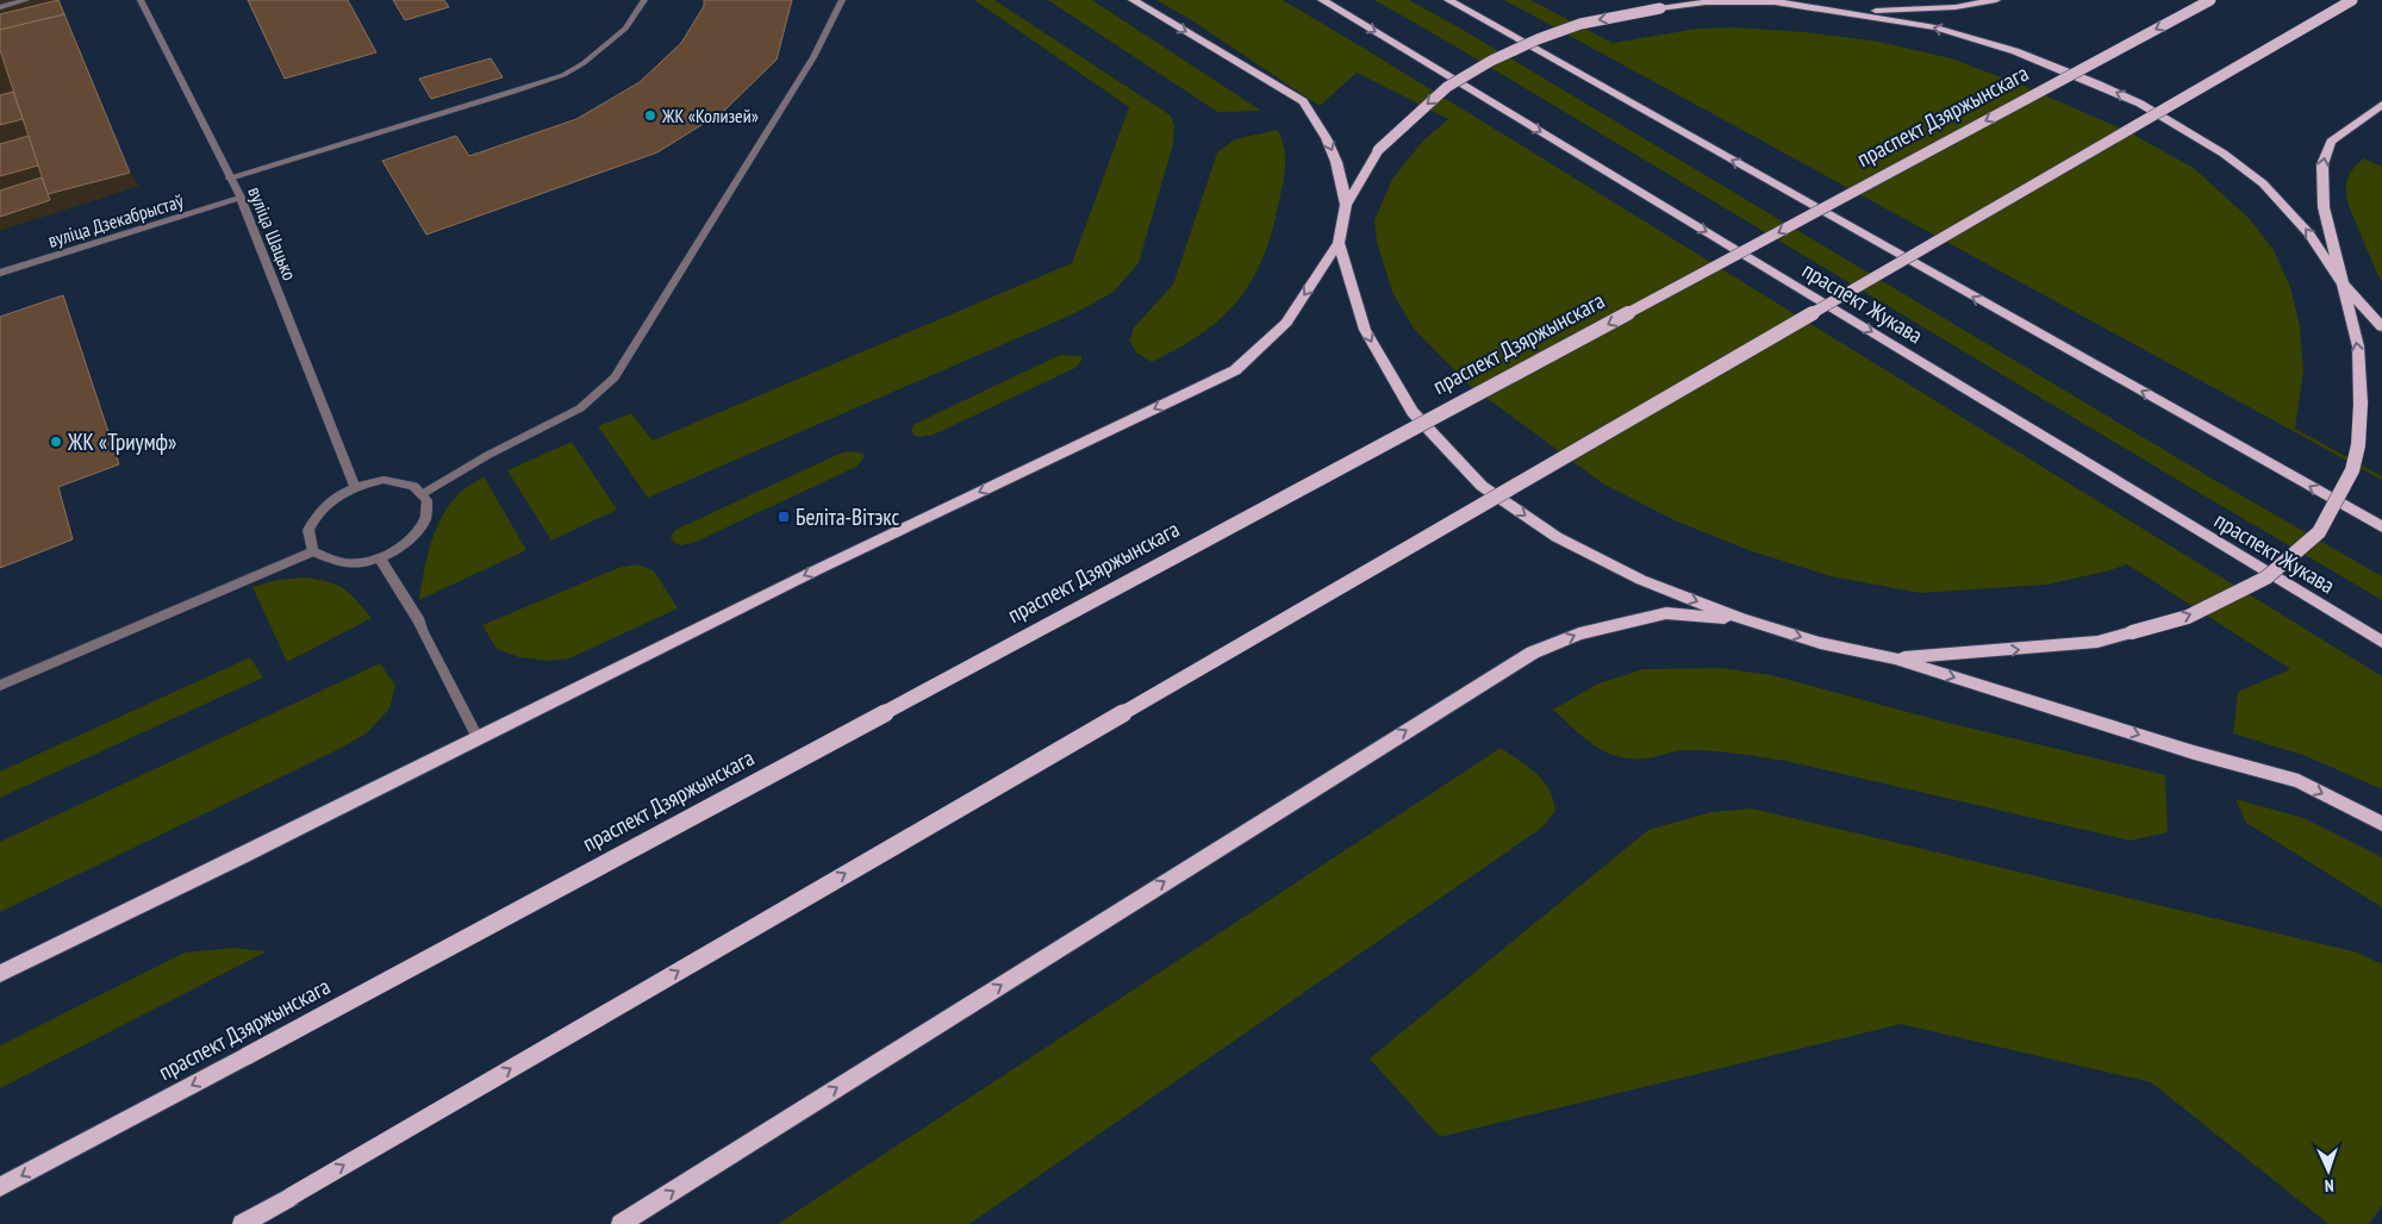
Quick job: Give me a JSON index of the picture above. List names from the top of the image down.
{
  "streets": {
    "main road": ["праспект Дзяржынскага", "праспект Жукава"],
    "street": ["вуліца Дзекабрыстаў", "вуліца Шацько"]
  },
  "crossings": [
    ["вуліца Дзекабрыстаў", "вуліца Шацько"]
  ],
  "places": {
    "other": ["ЖК «Колизей»", "ЖК «Триумф»"],
    "transit": ["Беліта-Вітэкс"]
  },
  "north": "bottom"
}
